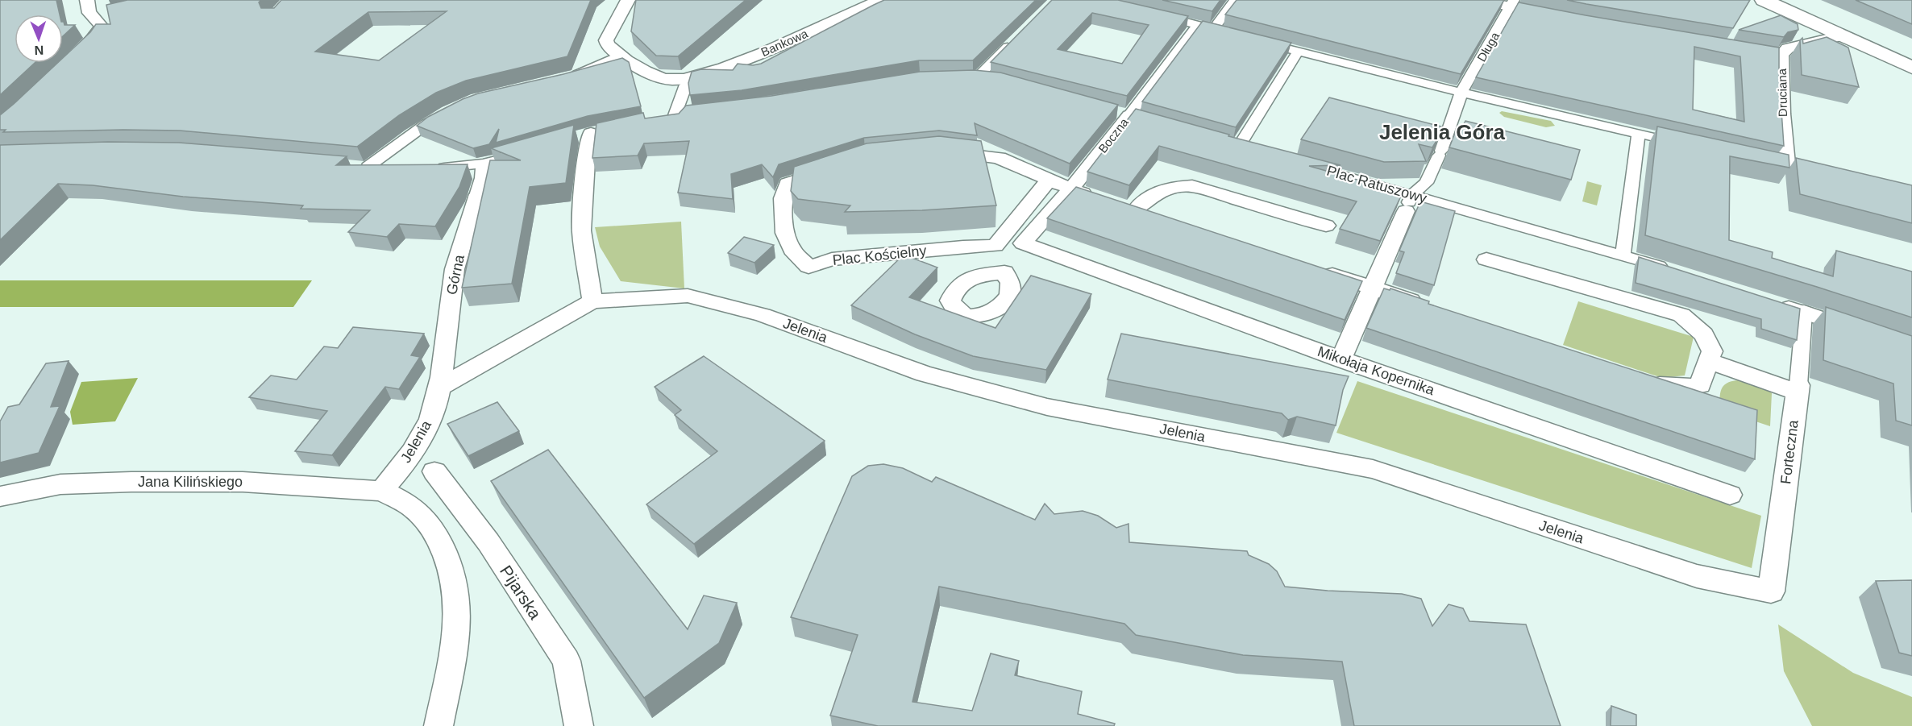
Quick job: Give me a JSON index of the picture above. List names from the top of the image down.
{
  "streets": {
    "street": [
      "Bankowa",
      "Długa",
      "Druciana",
      "Boczna",
      "Plac Ratuszowy",
      "Plac Kościelny",
      "Górna",
      "Jelenia",
      "Mikołaja Kopernika",
      "Forteczna",
      "Jana Kilińskiego",
      "Pijarska"
    ]
  },
  "crossings": [
    ["Boczna", "Plac Kościelny"],
    ["Boczna", "Mikołaja Kopernika"],
    ["Górna", "Jelenia"],
    ["Jelenia", "Forteczna"],
    ["Jelenia", "Jana Kilińskiego"]
  ],
  "districts": ["Jelenia Góra"],
  "north": "bottom"
}
